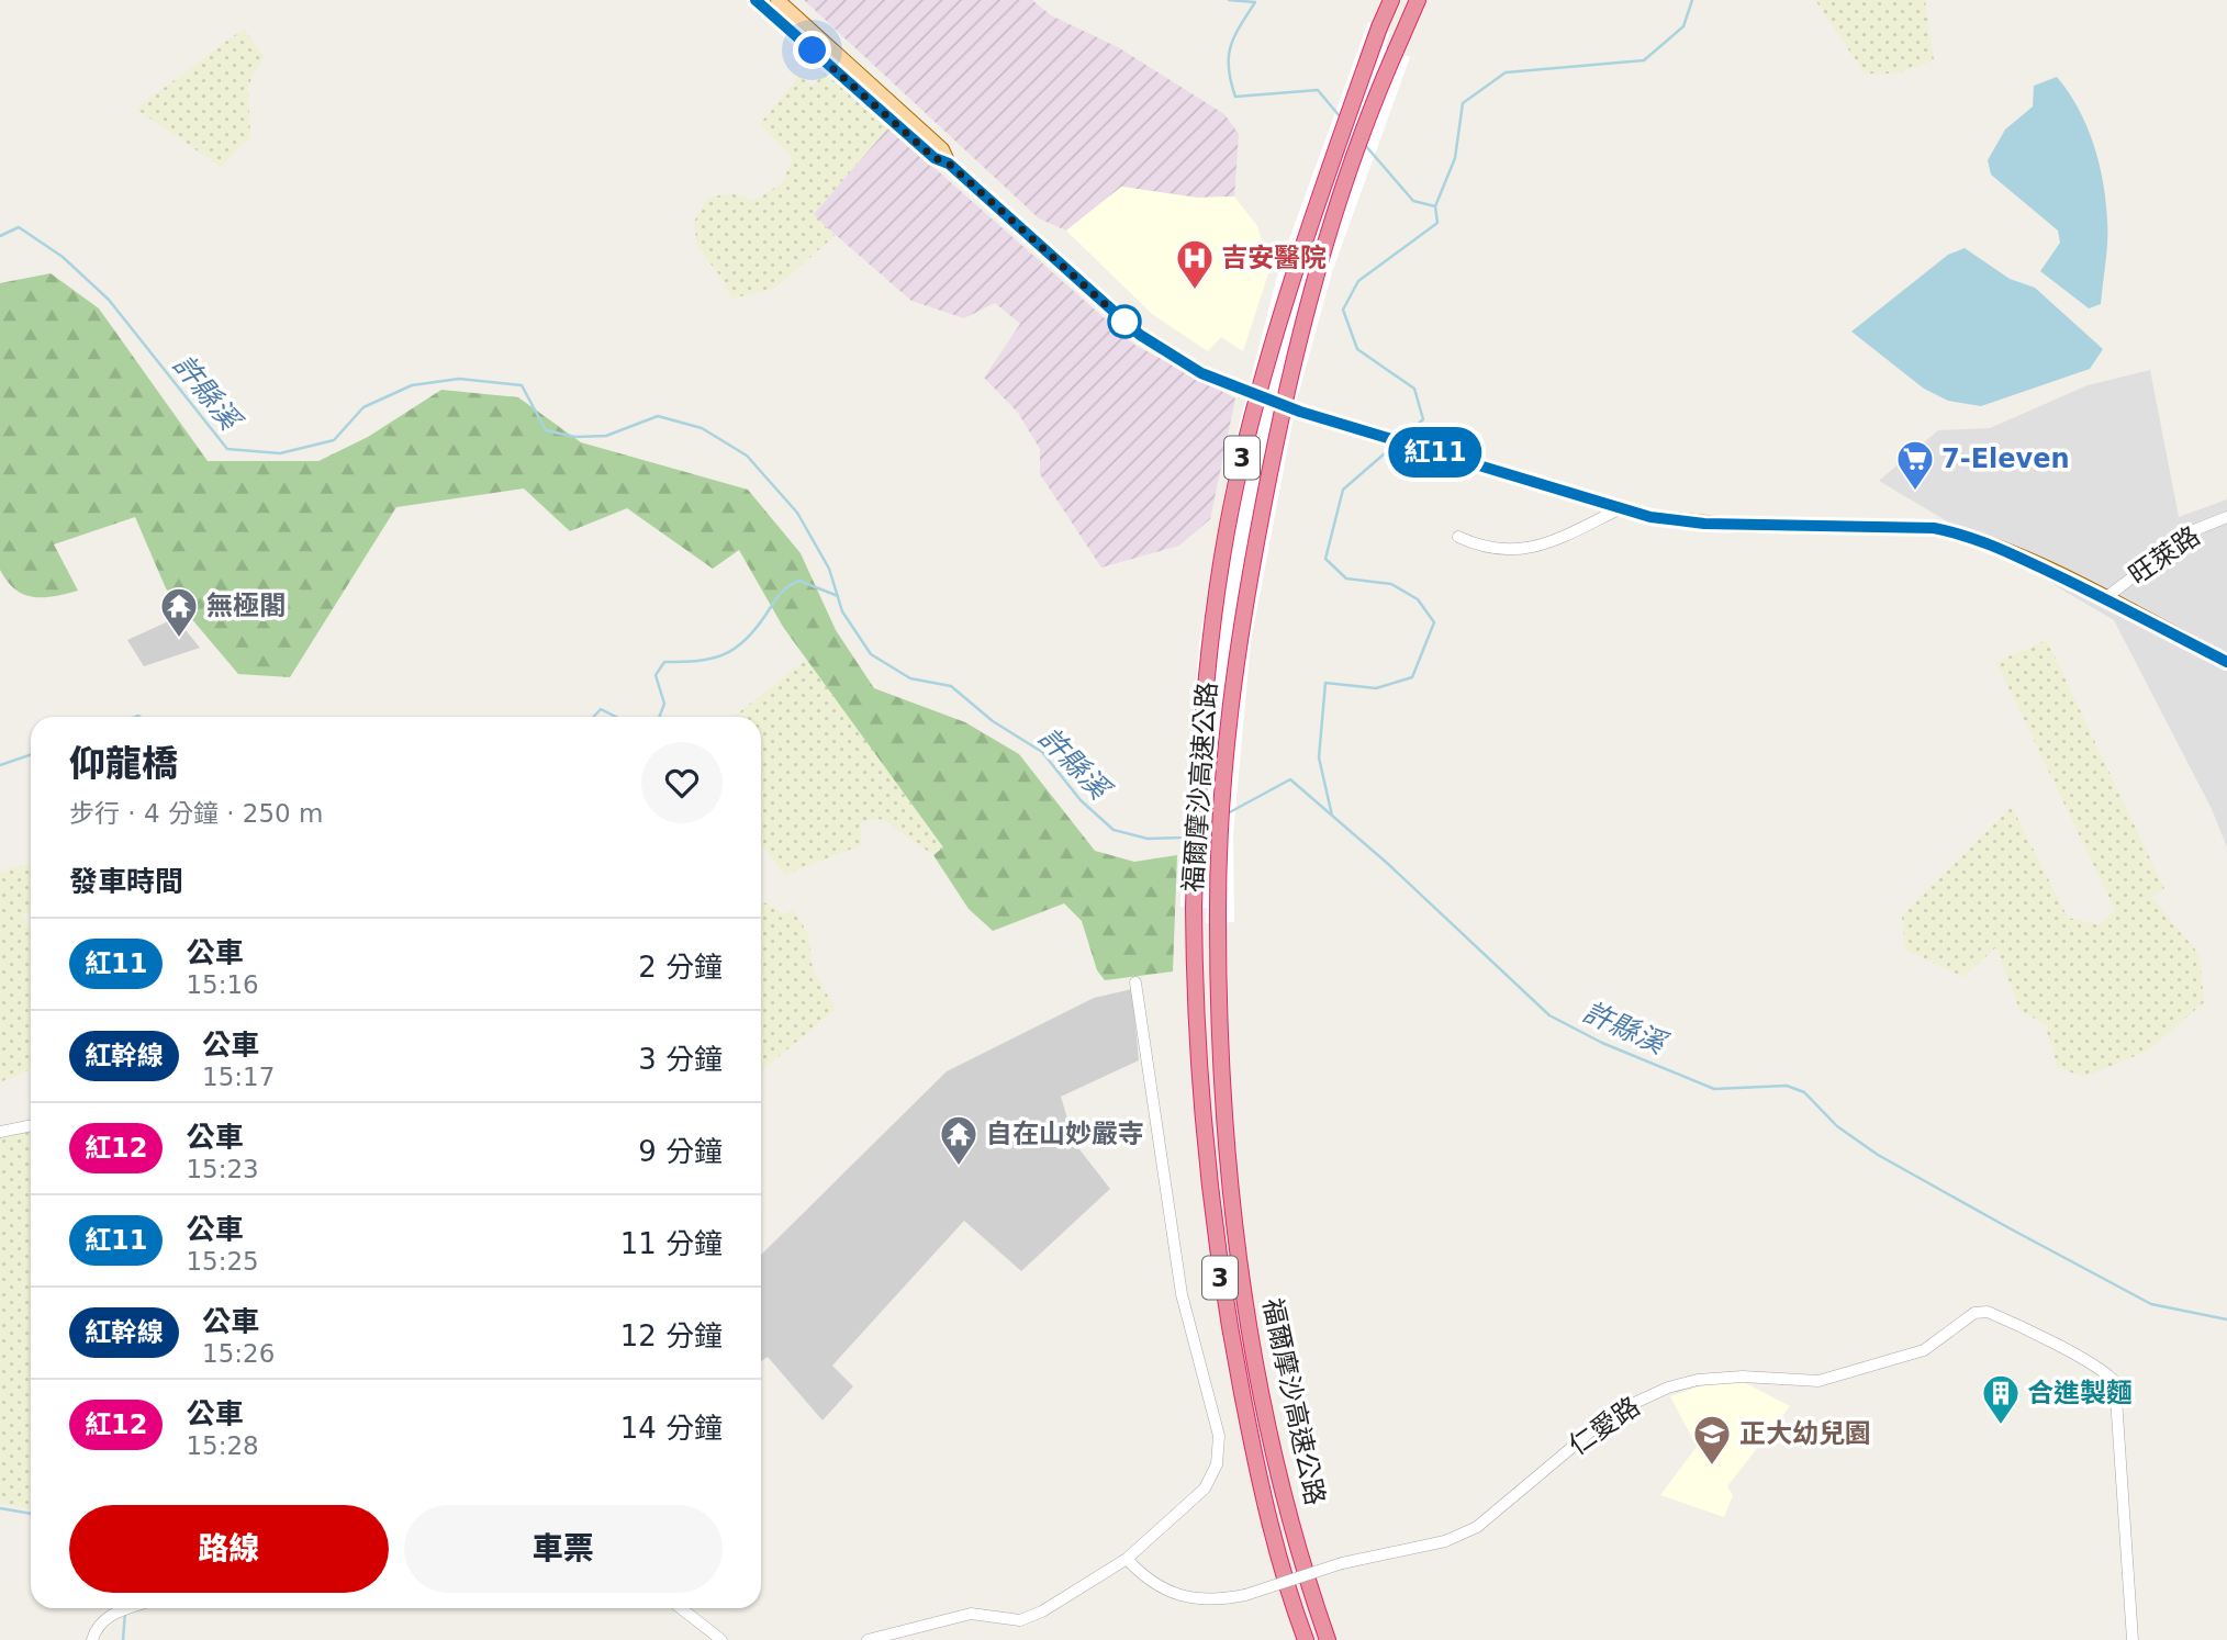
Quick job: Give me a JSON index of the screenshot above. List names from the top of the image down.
{
  "streets": {
    "highway": ["3", "福爾摩沙高速公路"],
    "street": ["旺萊路", "仁愛路"]
  },
  "water": ["許縣溪"],
  "places": {
    "hospital": ["吉安醫院"],
    "supermarket": ["7-Eleven"],
    "temple": ["無極閣", "自在山妙嚴寺"],
    "building": ["合進製麵"],
    "school or university": ["正大幼兒園"]
  },
  "lines": ["bus line 紅11"],
  "page": {
    "on_map": "紅11",
    "heading": [
      ["仰龍橋", "步行 · 4 分鐘 · 250 m"],
      "發車時間"
    ],
    "list": [
      {
        "mark": "紅11",
        "name": "公車",
        "note": "15:16",
        "value": "2 分鐘"
      },
      {
        "mark": "紅幹線",
        "name": "公車",
        "note": "15:17",
        "value": "3 分鐘"
      },
      {
        "mark": "紅12",
        "name": "公車",
        "note": "15:23",
        "value": "9 分鐘"
      },
      {
        "mark": "紅11",
        "name": "公車",
        "note": "15:25",
        "value": "11 分鐘"
      },
      {
        "mark": "紅幹線",
        "name": "公車",
        "note": "15:26",
        "value": "12 分鐘"
      },
      {
        "mark": "紅12",
        "name": "公車",
        "note": "15:28",
        "value": "14 分鐘"
      }
    ],
    "buttons": ["路線", "車票"]
  }
}
